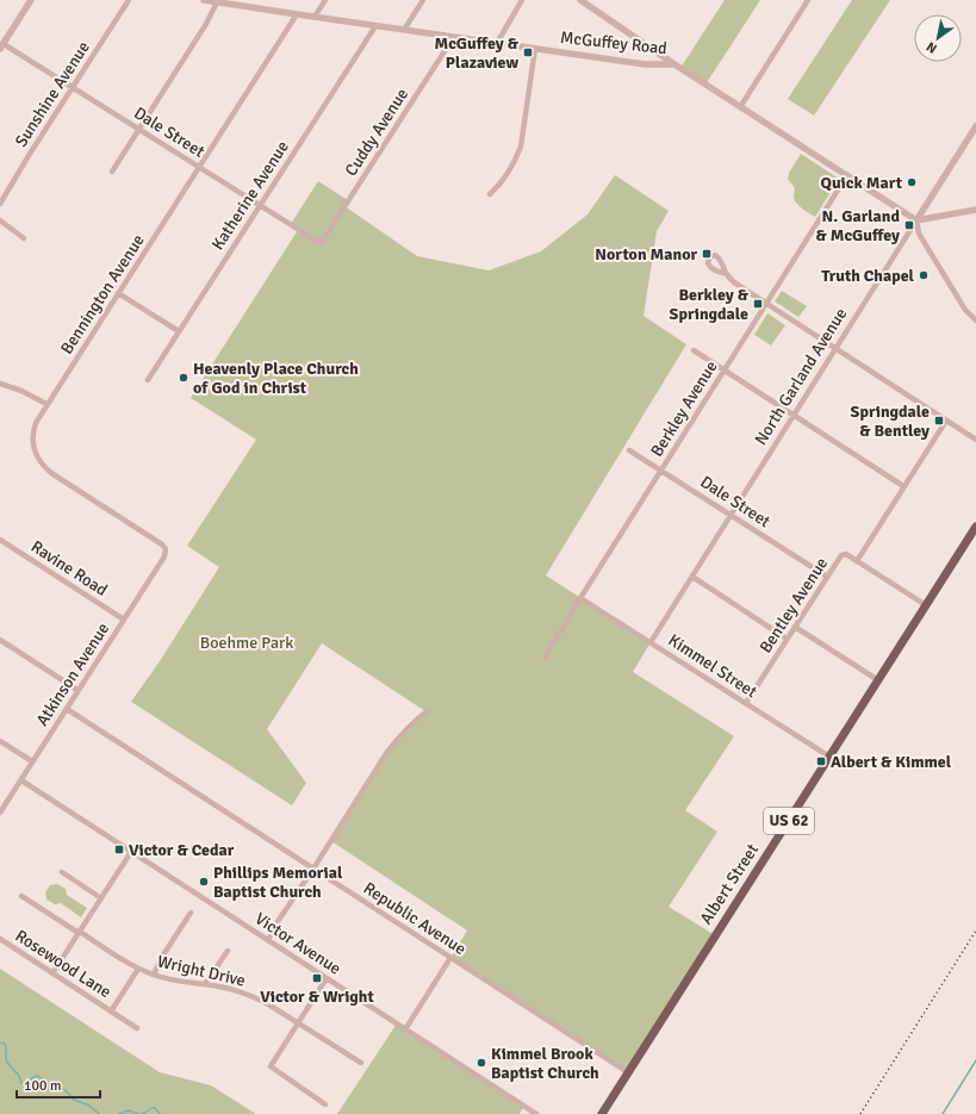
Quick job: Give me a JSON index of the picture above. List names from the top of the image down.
{
  "streets": {
    "main road": ["US 62", "Albert Street"],
    "street": [
      "McGuffey Road",
      "Sunshine Avenue",
      "Dale Street",
      "Cuddy Avenue",
      "Katherine Avenue",
      "Bennington Avenue",
      "North Garland Avenue",
      "Berkley Avenue",
      "Ravine Road",
      "Bentley Avenue",
      "Kimmel Street",
      "Atkinson Avenue",
      "Republic Avenue",
      "Victor Avenue",
      "Rosewood Lane",
      "Wright Drive"
    ]
  },
  "crossings": [
    ["McGuffey Road", "Cuddy Avenue"],
    ["McGuffey Road", "Katherine Avenue"],
    ["McGuffey Road", "Bennington Avenue"],
    ["McGuffey Road", "North Garland Avenue"],
    ["McGuffey Road", "Berkley Avenue"],
    ["Sunshine Avenue", "Dale Street"],
    ["Dale Street", "Cuddy Avenue"],
    ["Dale Street", "Katherine Avenue"],
    ["Dale Street", "Bennington Avenue"],
    ["Dale Street", "North Garland Avenue"],
    ["Dale Street", "Berkley Avenue"],
    ["Dale Street", "Bentley Avenue"],
    ["Bennington Avenue", "Atkinson Avenue"],
    ["North Garland Avenue", "Kimmel Street"],
    ["Berkley Avenue", "Kimmel Street"],
    ["Ravine Road", "Atkinson Avenue"],
    ["Bentley Avenue", "Kimmel Street"],
    ["Kimmel Street", "Albert Street"],
    ["Atkinson Avenue", "Republic Avenue"],
    ["Atkinson Avenue", "Victor Avenue"],
    ["Albert Street", "Republic Avenue"],
    ["Rosewood Lane", "Wright Drive"]
  ],
  "parks": ["Boehme Park"],
  "places": {
    "transit": [
      "McGuffey & Plazaview",
      "N. Garland & McGuffey",
      "Norton Manor",
      "Berkley & Springdale",
      "Springdale & Bentley",
      "Albert & Kimmel",
      "Victor & Cedar",
      "Victor & Wright"
    ],
    "other": [
      "Quick Mart",
      "Truth Chapel",
      "Heavenly Place Church of God in Christ",
      "Phillips Memorial Baptist Church",
      "Kimmel Brook Baptist Church"
    ]
  },
  "scale_bar": "100 m",
  "north": "bottom left"
}
